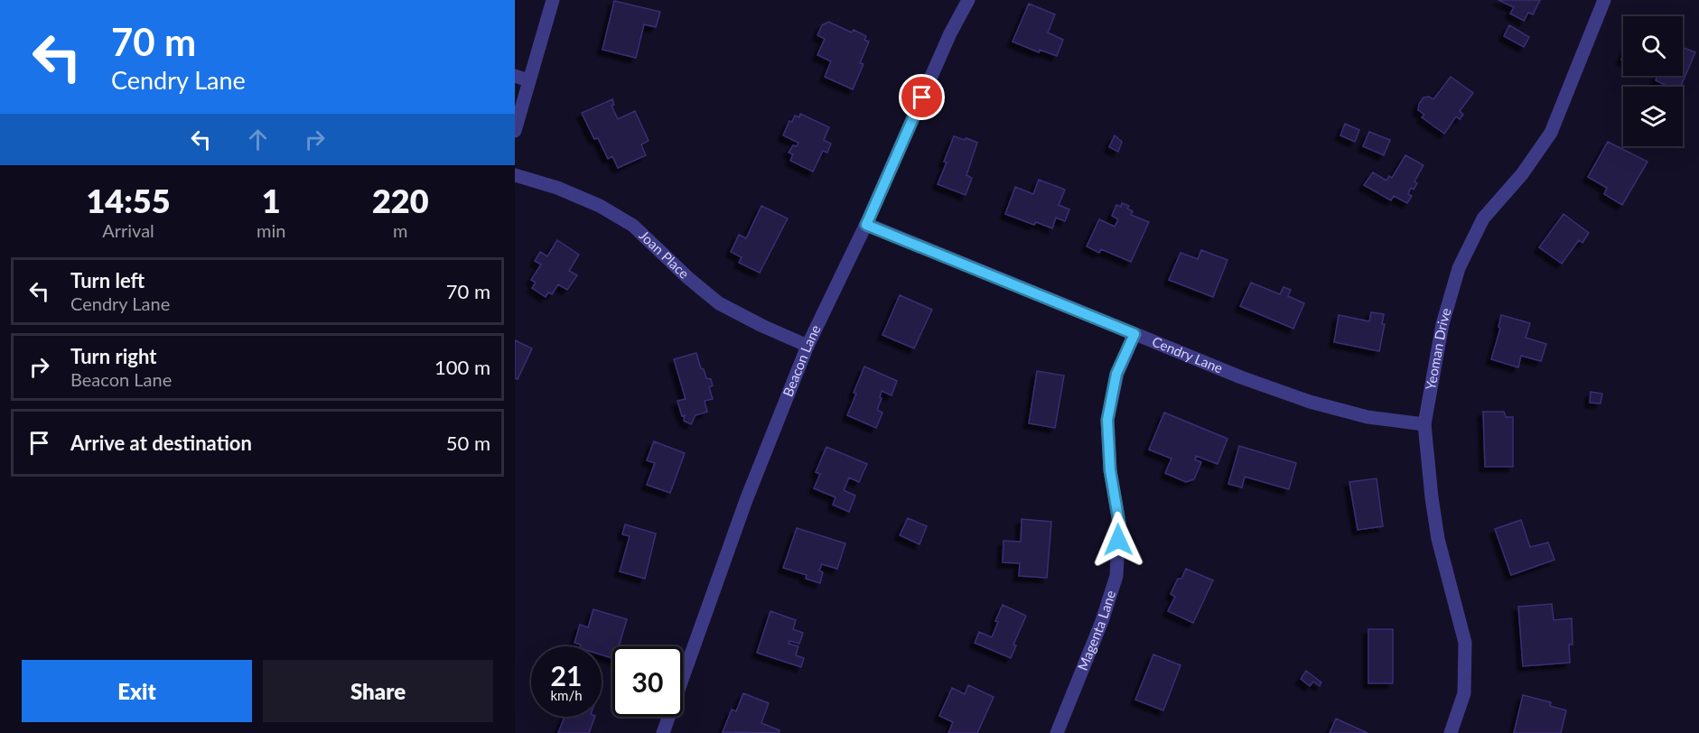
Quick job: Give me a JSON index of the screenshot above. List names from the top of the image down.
{
  "streets": {
    "street": [
      "Joan Place",
      "Yeoman Drive",
      "Cendry Lane",
      "Beacon Lane",
      "Magenta Lane"
    ]
  },
  "crossings": [
    ["Joan Place", "Beacon Lane"],
    ["Yeoman Drive", "Cendry Lane"],
    ["Cendry Lane", "Beacon Lane"],
    ["Cendry Lane", "Magenta Lane"]
  ],
  "page": {
    "turn": ["70 m", "Cendry Lane"],
    "eta": [
      "14:55",
      "Arrival",
      "1",
      "min",
      "220",
      "m"
    ],
    "list": [
      {
        "name": "Turn left",
        "note": "Cendry Lane",
        "value": "70 m"
      },
      {
        "name": "Turn right",
        "note": "Beacon Lane",
        "value": "100 m"
      },
      {
        "name": "Arrive at destination",
        "value": "50 m"
      }
    ],
    "speed": "21 km/h",
    "limit": "30",
    "buttons": ["Exit", "Share"]
  }
}
